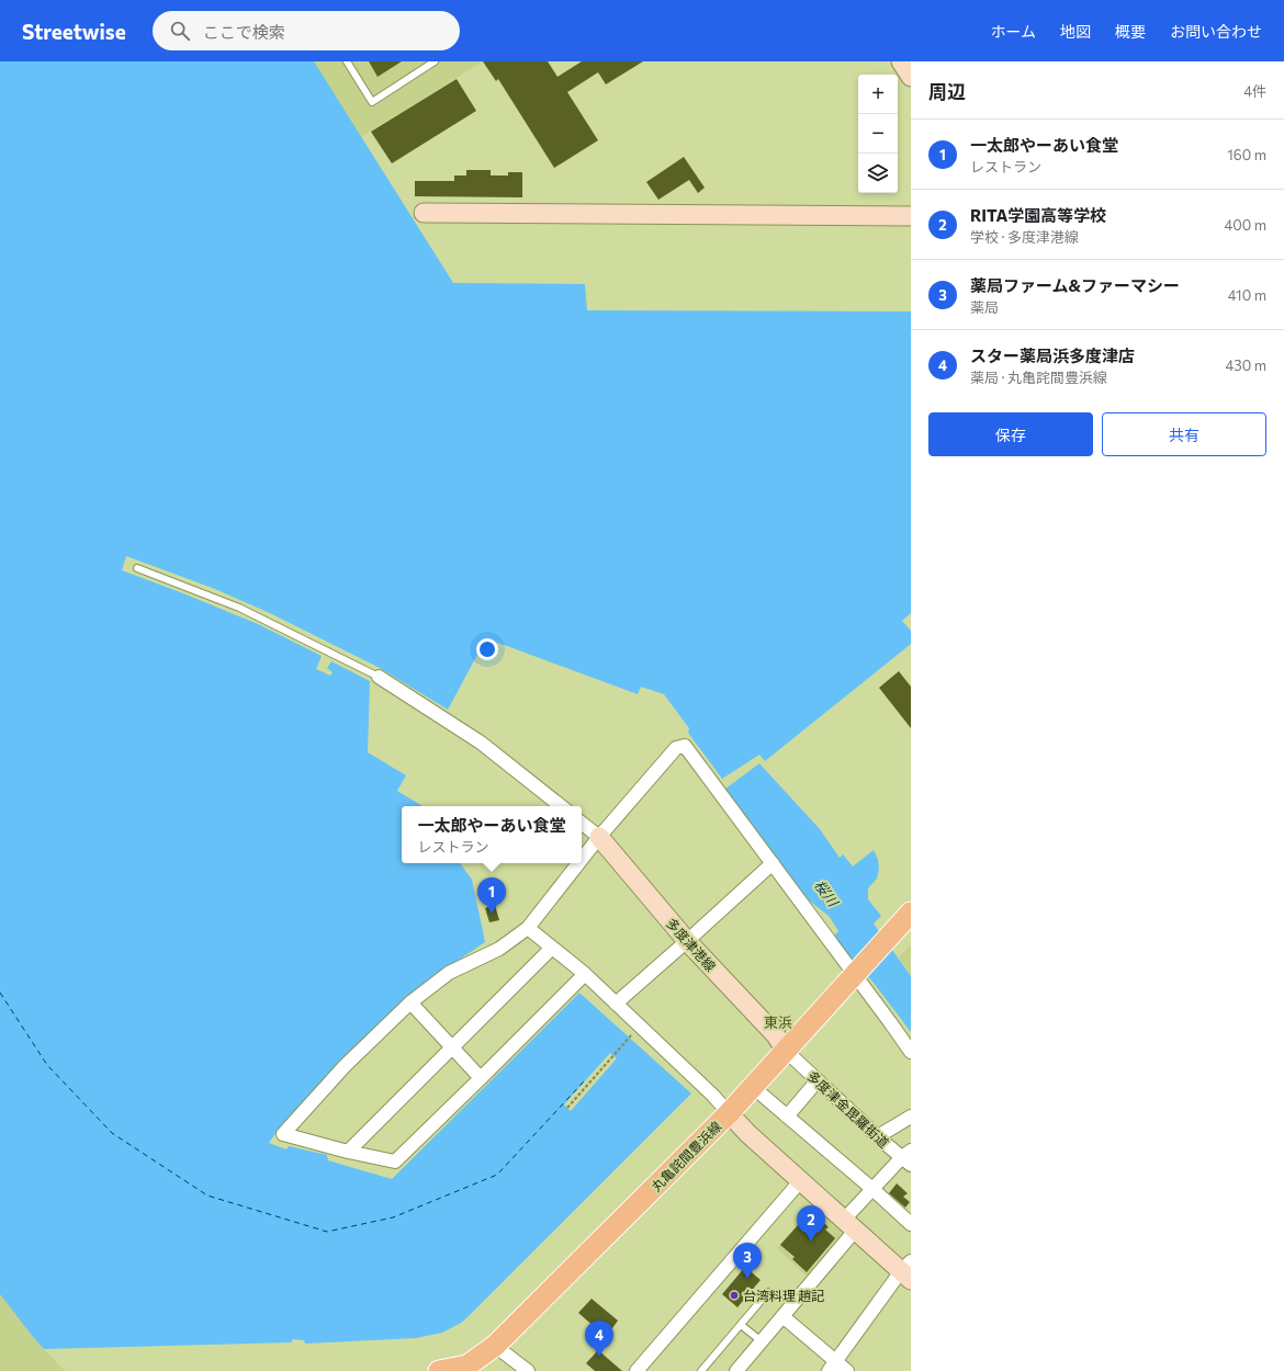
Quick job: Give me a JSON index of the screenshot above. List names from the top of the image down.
{
  "streets": {
    "main road": ["多度津港線", "丸亀詫間豊浜線"],
    "street": ["多度津金毘羅街道"]
  },
  "crossings": [
    ["多度津港線", "多度津金毘羅街道"],
    ["多度津港線", "丸亀詫間豊浜線"],
    ["多度津金毘羅街道", "丸亀詫間豊浜線"]
  ],
  "districts": ["東浜"],
  "water": ["桜川"],
  "places": ["台湾料理 趙記"],
  "page": {
    "header": "Streetwise",
    "search": "ここで検索",
    "nav": [
      "ホーム",
      "地図",
      "概要",
      "お問い合わせ"
    ],
    "heading": ["周辺", "4件"],
    "map_buttons": ["+", "−"],
    "list": [
      {
        "mark": "1",
        "name": "一太郎やーあい食堂",
        "note": "レストラン",
        "value": "160 m"
      },
      {
        "mark": "2",
        "name": "RITA学園高等学校",
        "note": "学校 · 多度津港線",
        "value": "400 m"
      },
      {
        "mark": "3",
        "name": "薬局ファーム&ファーマシー",
        "note": "薬局",
        "value": "410 m"
      },
      {
        "mark": "4",
        "name": "スター薬局浜多度津店",
        "note": "薬局 · 丸亀詫間豊浜線",
        "value": "430 m"
      }
    ],
    "buttons": ["保存", "共有"],
    "popup": ["一太郎やーあい食堂", "レストラン"],
    "pins": [
      "1",
      "2",
      "3",
      "4"
    ]
  }
}
